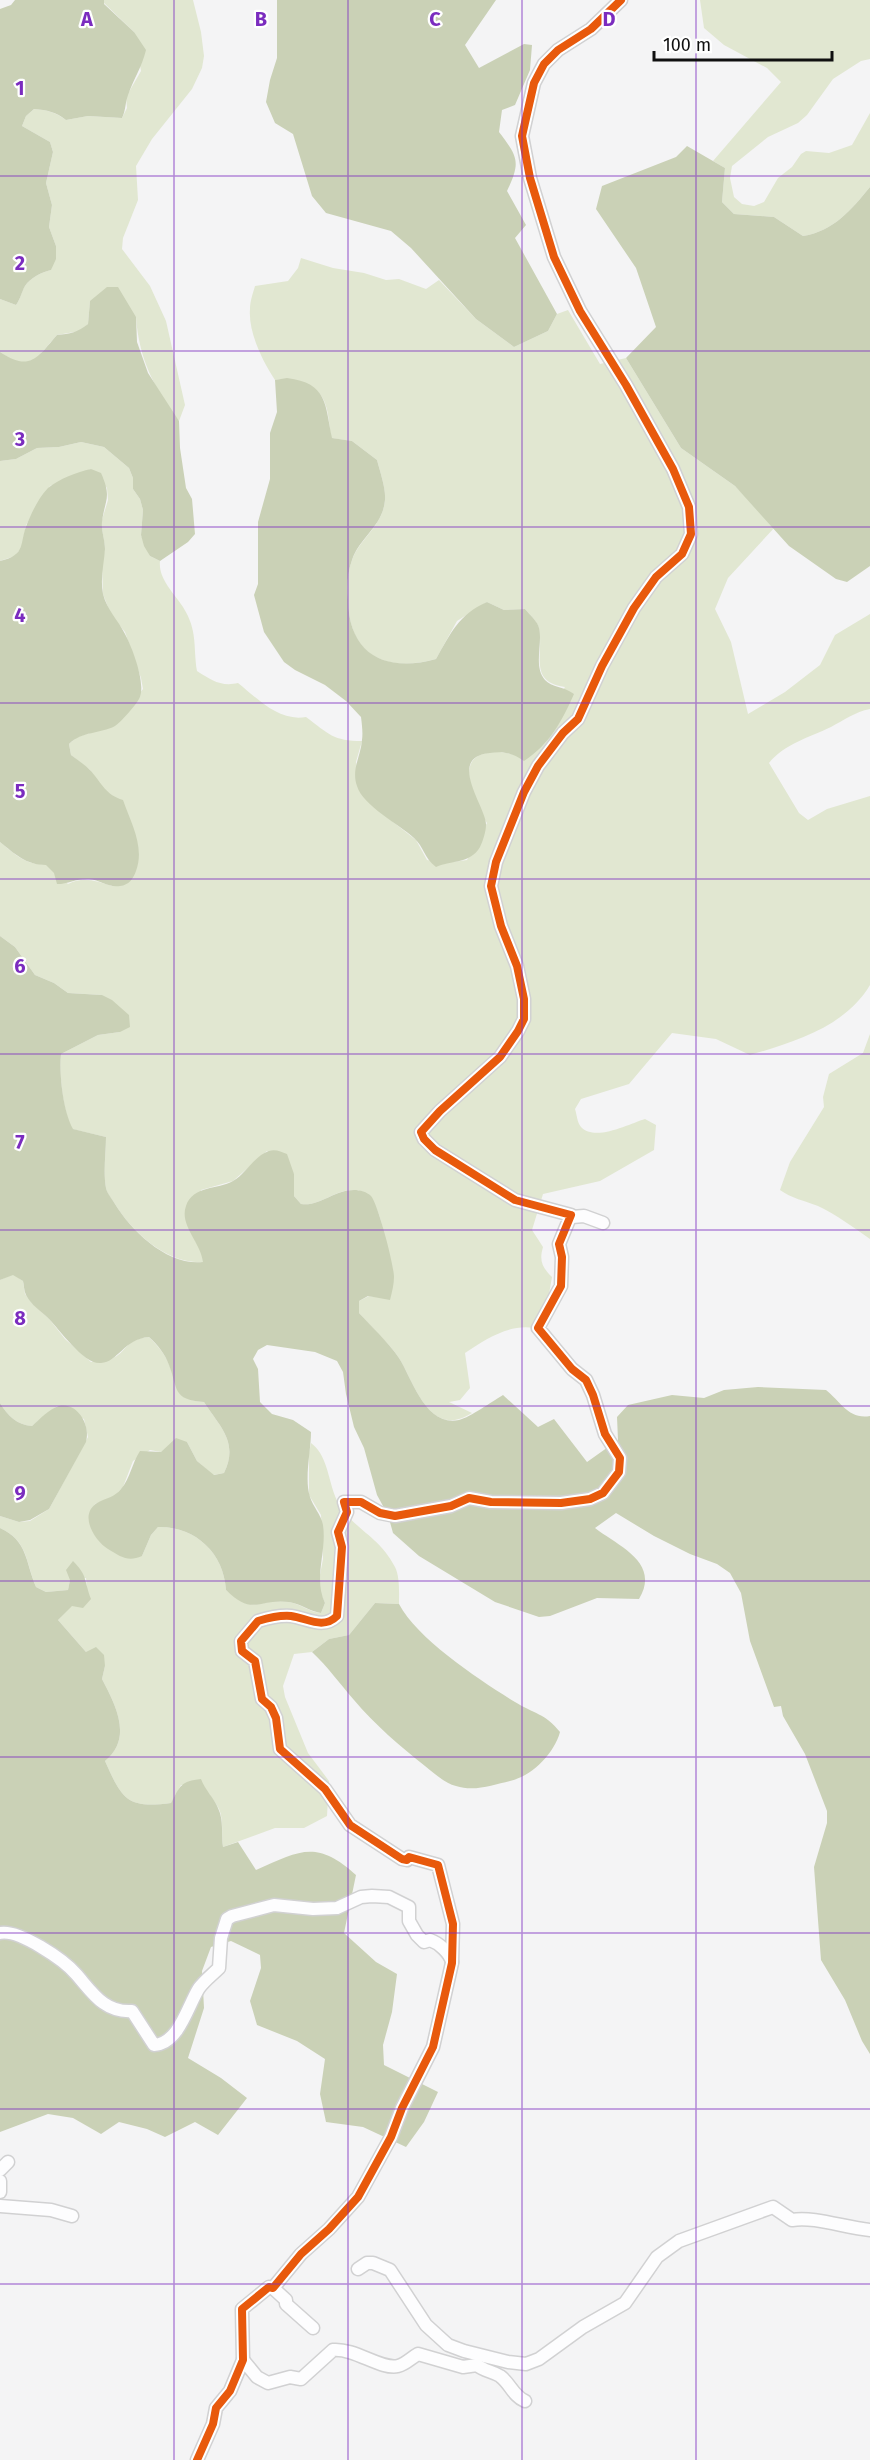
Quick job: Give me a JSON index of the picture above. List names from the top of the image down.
{
  "scale_bar": "100 m",
  "grid": {
    "columns": [
      "A",
      "B",
      "C",
      "D"
    ],
    "rows": [
      "1",
      "2",
      "3",
      "4",
      "5",
      "6",
      "7",
      "8",
      "9"
    ]
  }
}
